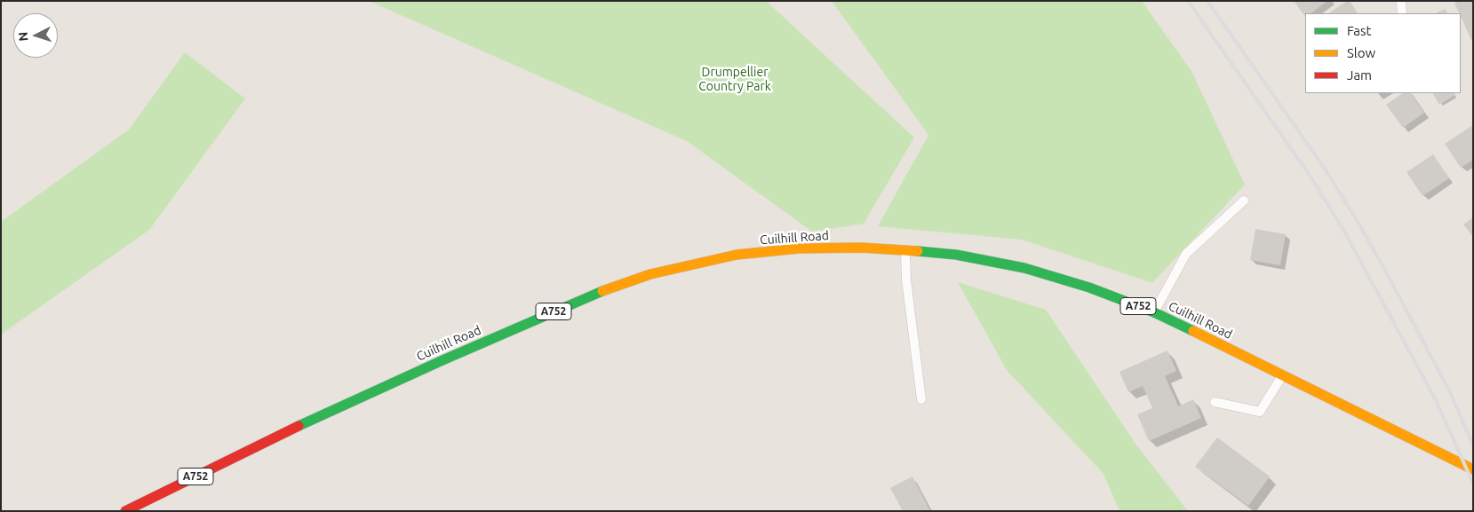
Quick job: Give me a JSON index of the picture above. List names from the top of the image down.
{
  "streets": {
    "main road": ["Cuilhill Road", "A752"]
  },
  "parks": ["Drumpellier Country Park"],
  "legend": ["Fast", "Slow", "Jam"],
  "north": "left"
}
